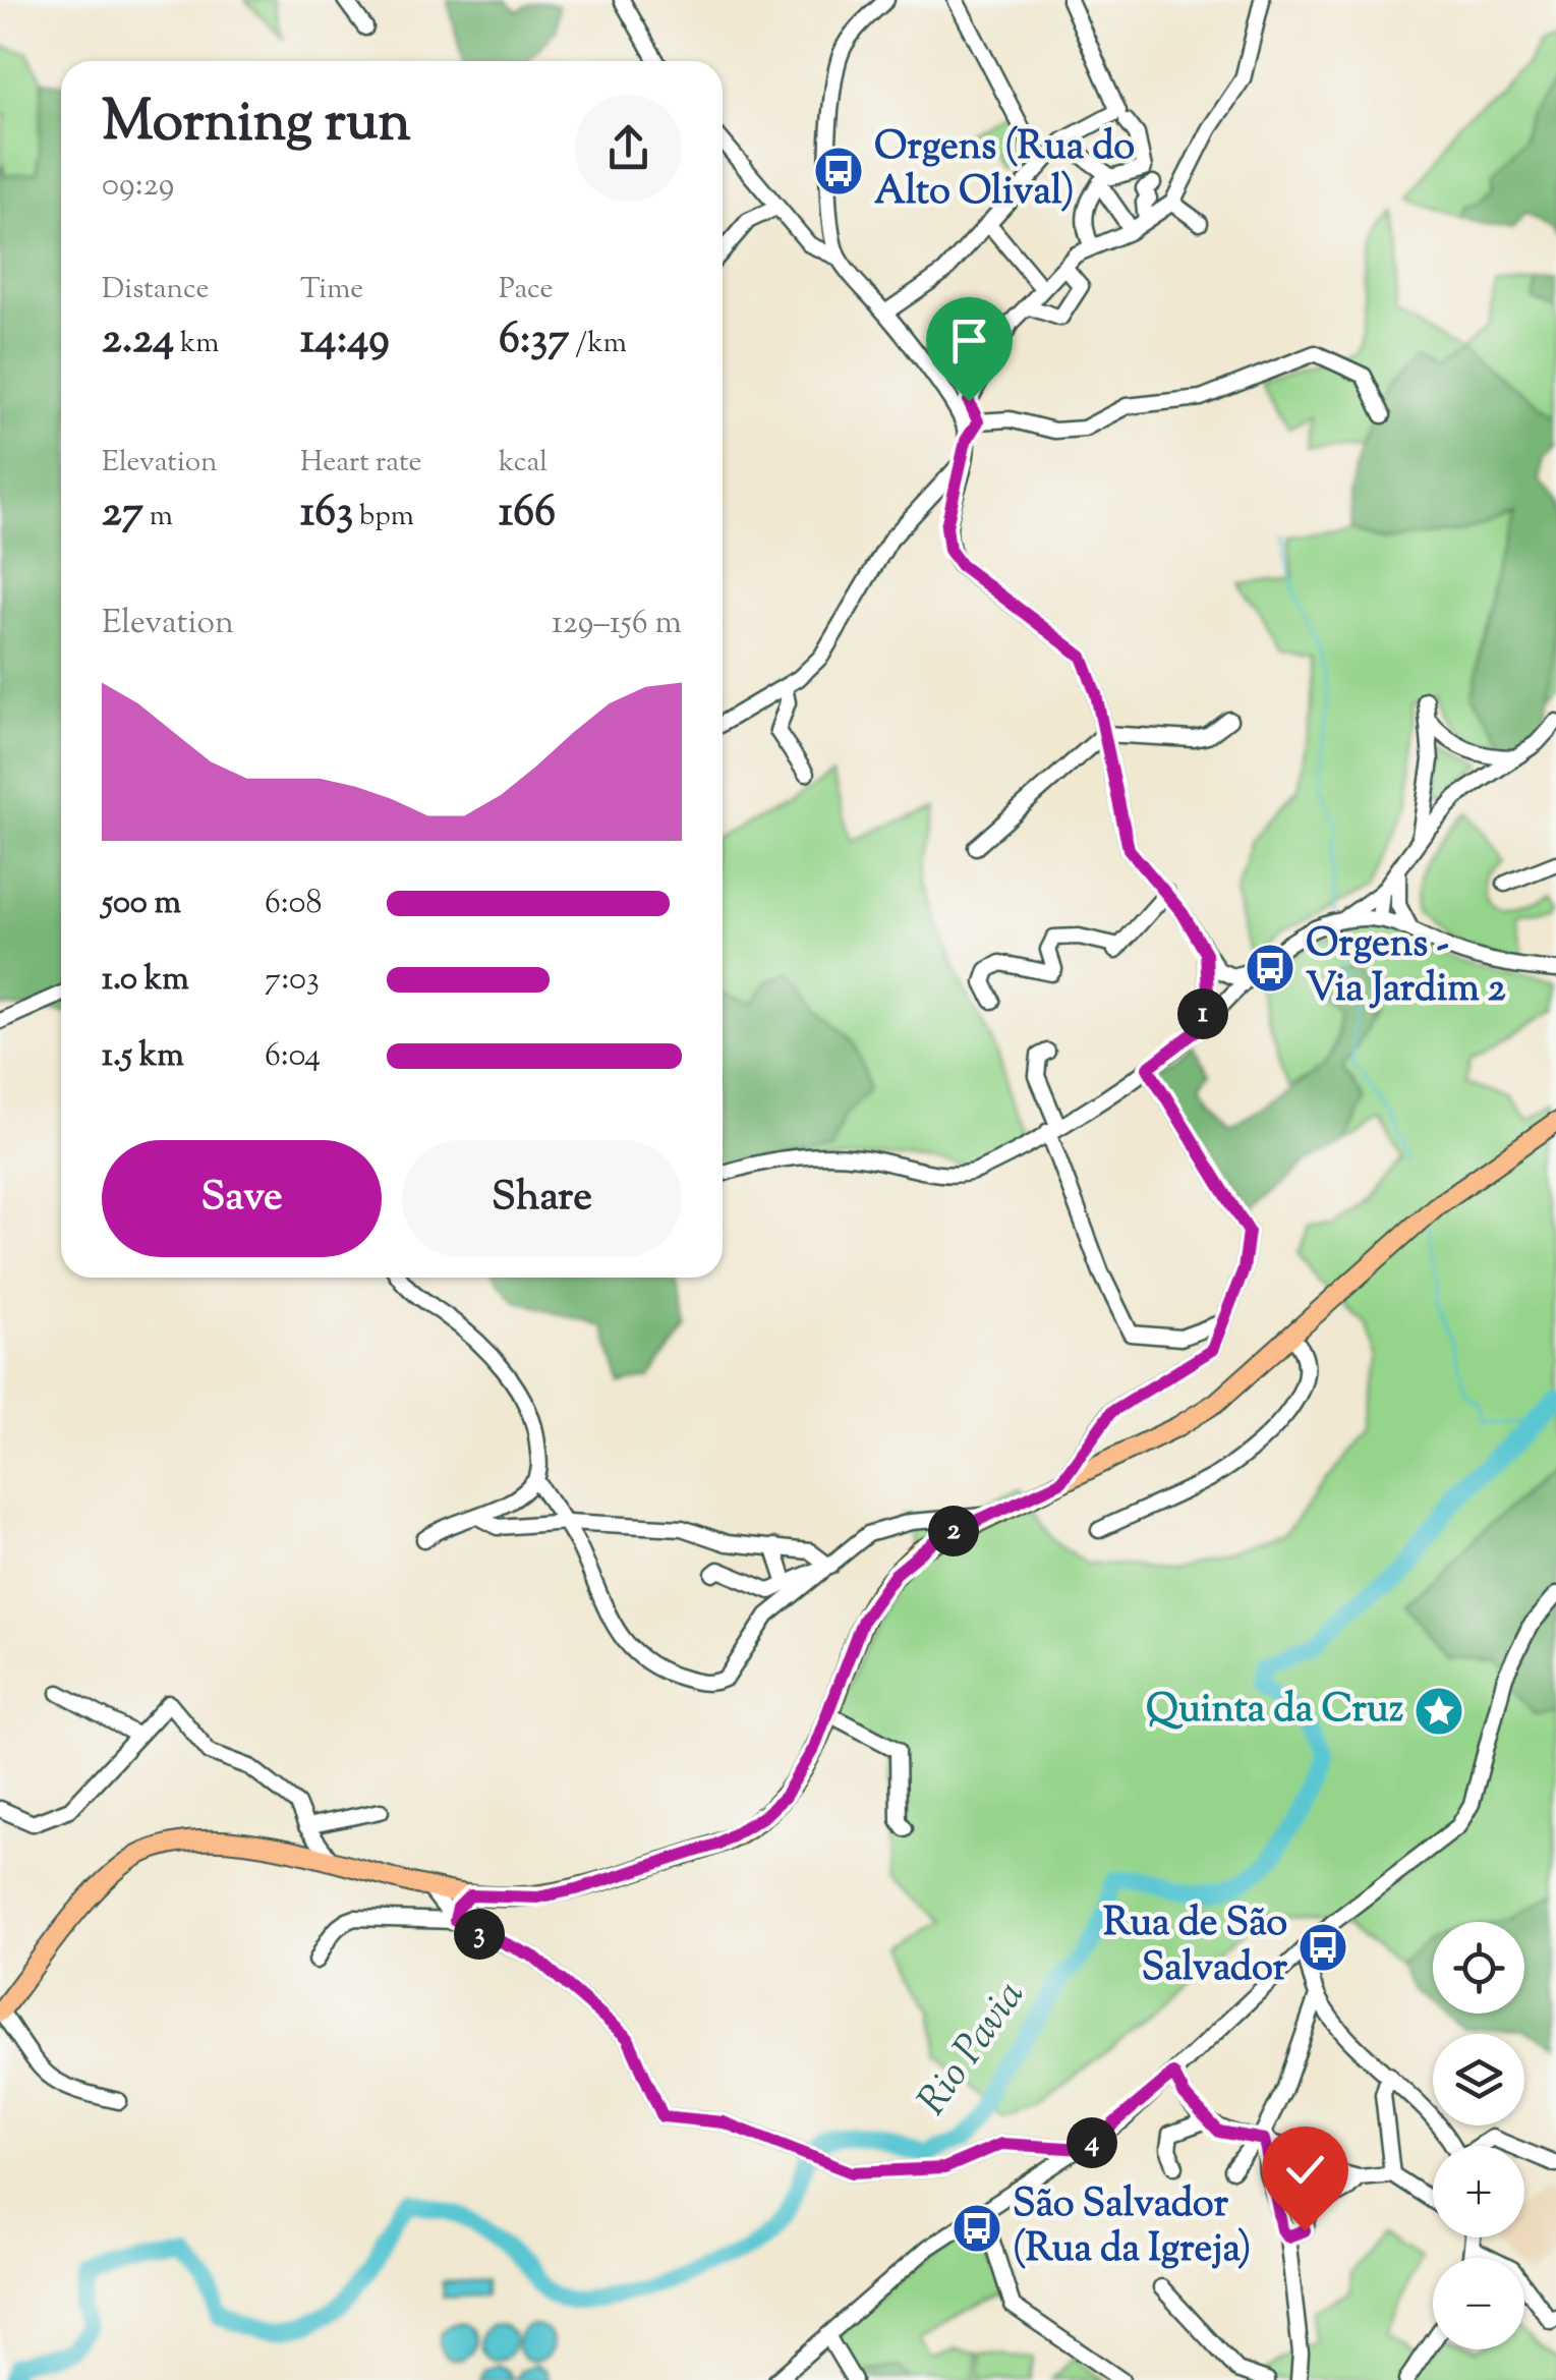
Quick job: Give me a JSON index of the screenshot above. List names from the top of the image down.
{
  "water": ["Rio Pavia"],
  "places": {
    "bus stop": [
      "Orgens (Rua do Alto Olival)",
      "Orgens - Via Jardim 2",
      "Rua de São Salvador",
      "São Salvador (Rua da Igreja)"
    ],
    "place": ["Quinta da Cruz"]
  },
  "page": {
    "heading": ["Morning run", "09:29"],
    "stats": [
      ["Distance", "2.24 km"],
      ["Time", "14:49"],
      ["Pace", "6:37 /km"],
      ["Elevation", "27 m"],
      ["Heart rate", "163 bpm"],
      ["kcal", "166"]
    ],
    "chart": ["Elevation", "129–156 m"],
    "list": [
      {
        "name": "500 m",
        "note": "6:08"
      },
      {
        "name": "1.0 km",
        "note": "7:03"
      },
      {
        "name": "1.5 km",
        "note": "6:04"
      }
    ],
    "pins": [
      "1",
      "2",
      "3",
      "4"
    ],
    "buttons": ["Save", "Share"],
    "map_buttons": ["+", "−"]
  }
}
